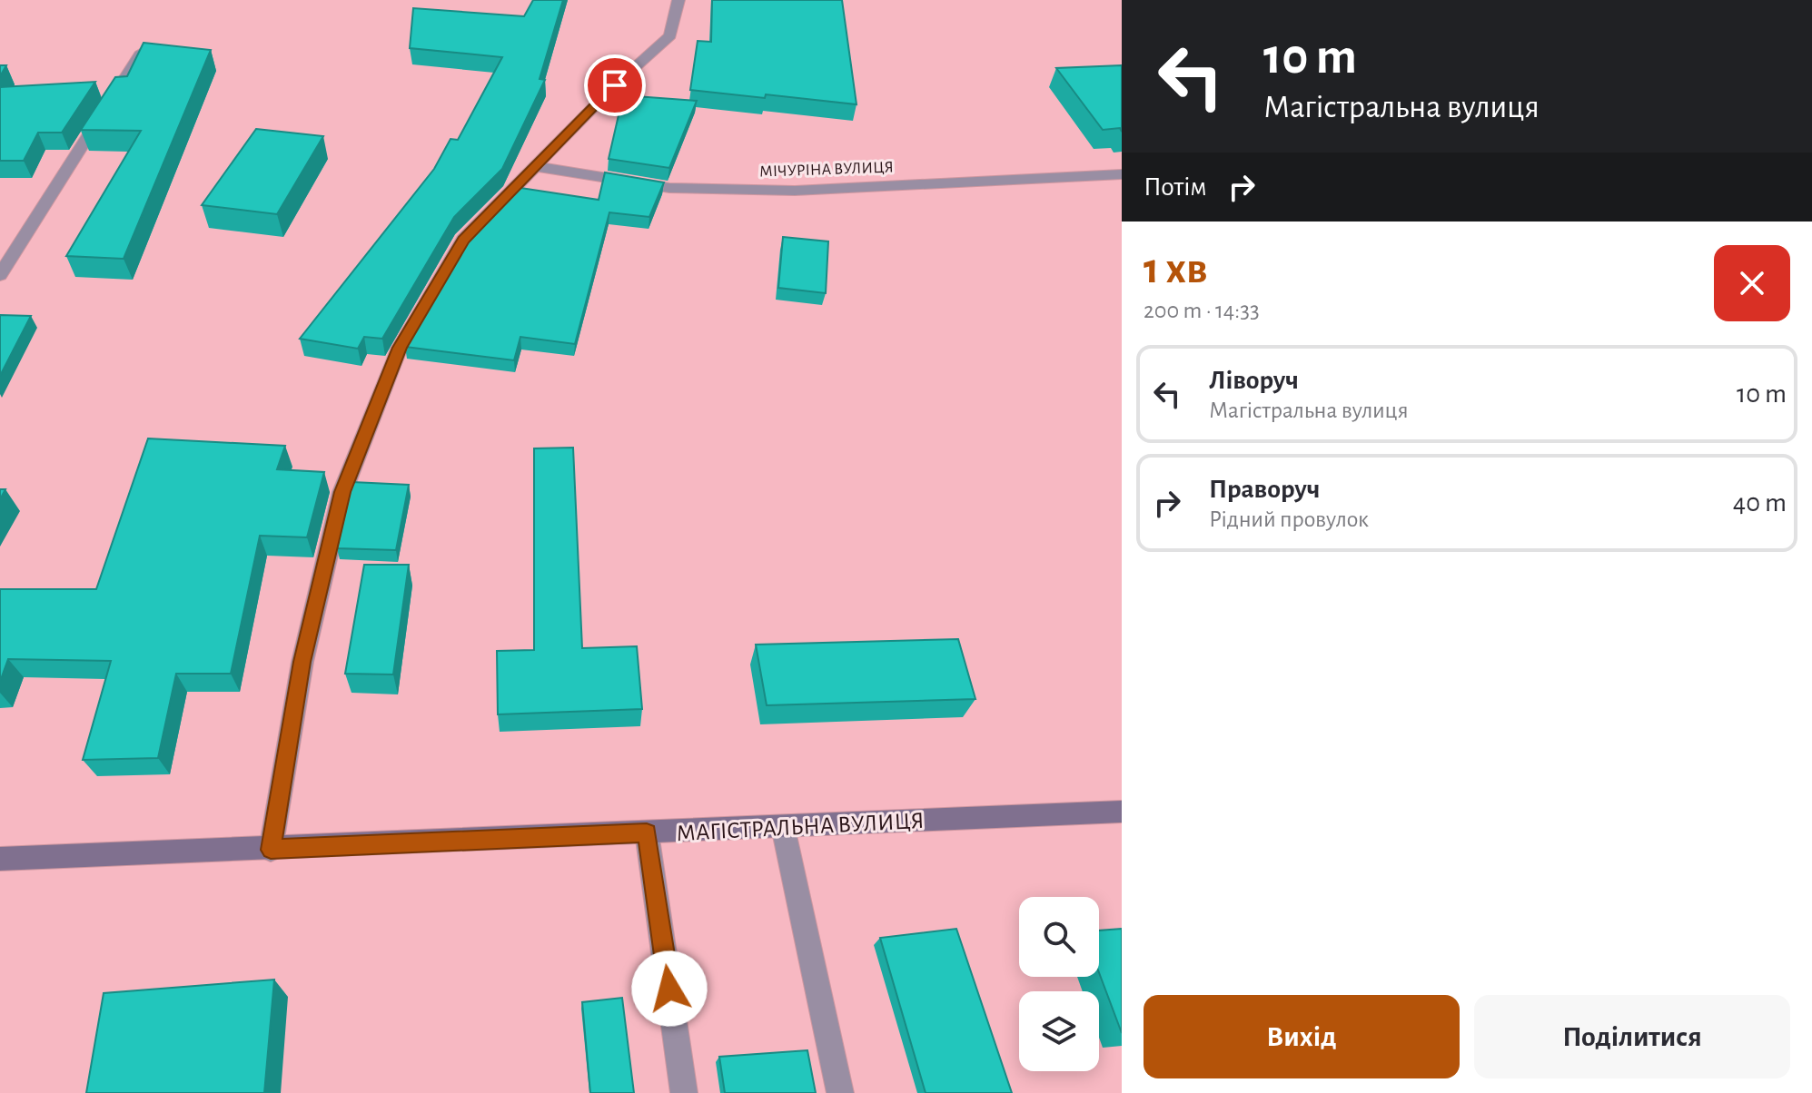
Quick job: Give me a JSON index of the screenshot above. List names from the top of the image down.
{
  "streets": {
    "main road": ["МАГІСТРАЛЬНА ВУЛИЦЯ"],
    "street": ["МІЧУРІНА ВУЛИЦЯ"]
  },
  "page": {
    "turn": ["10 m", "Магістральна вулиця"],
    "then": "Потім",
    "heading": ["1 хв", "200 m · 14:33"],
    "list": [
      {
        "name": "Ліворуч",
        "note": "Магістральна вулиця",
        "value": "10 m"
      },
      {
        "name": "Праворуч",
        "note": "Рідний провулок",
        "value": "40 m"
      }
    ],
    "buttons": ["Вихід", "Поділитися"]
  }
}
